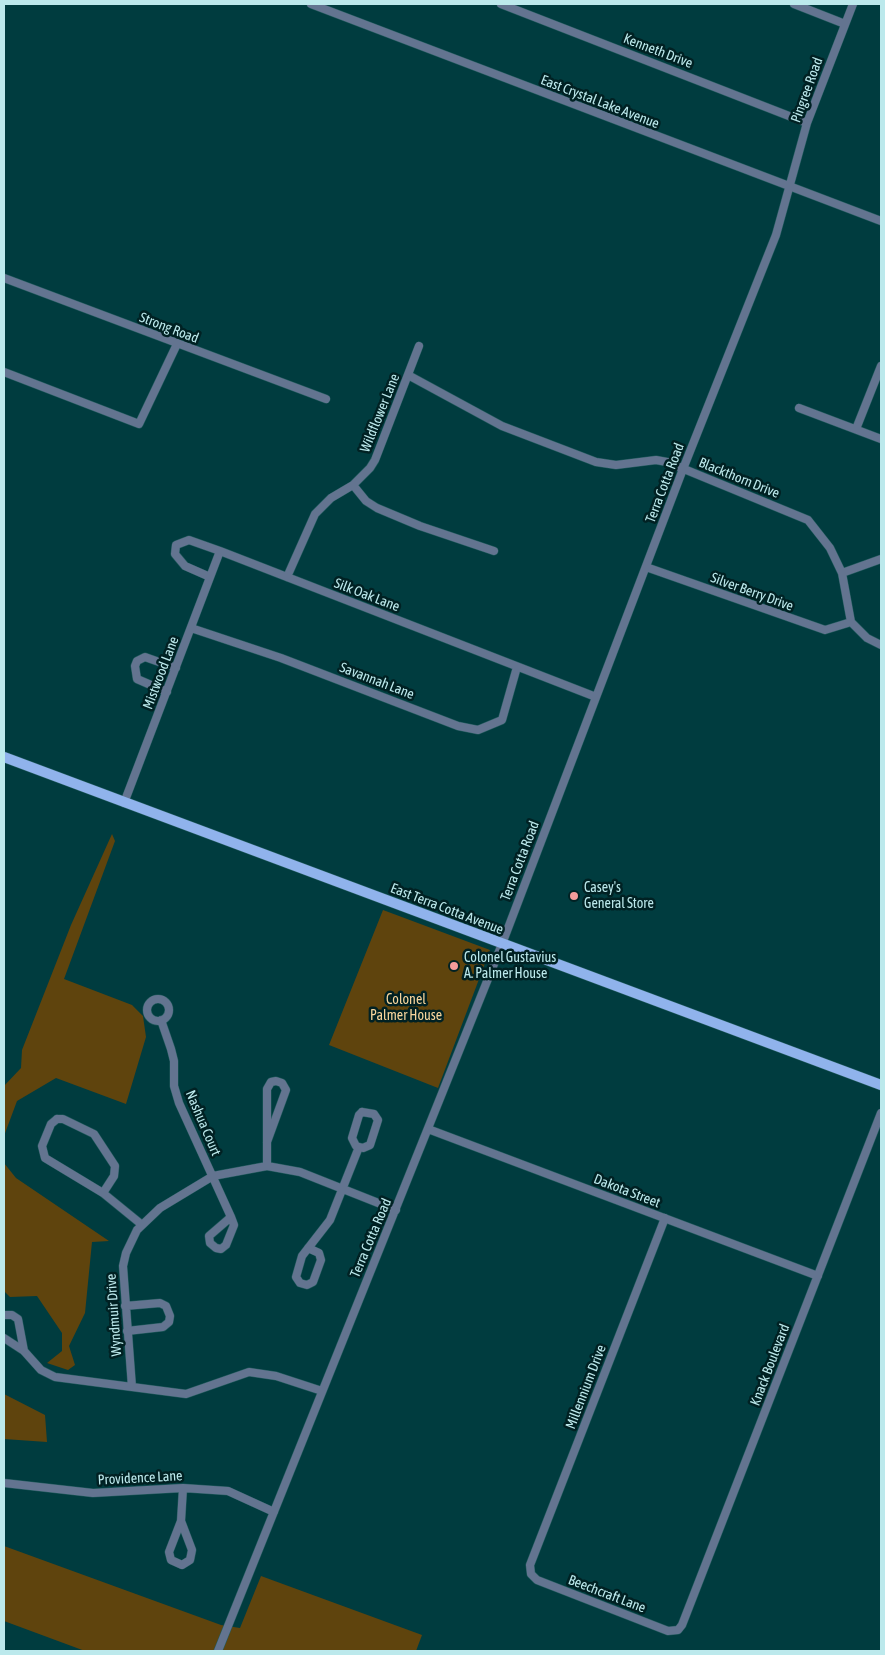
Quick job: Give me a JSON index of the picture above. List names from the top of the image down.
{
  "streets": {
    "main road": ["East Terra Cotta Avenue"],
    "street": [
      "Kenneth Drive",
      "Pingree Road",
      "East Crystal Lake Avenue",
      "Strong Road",
      "Wildflower Lane",
      "Blackthorn Drive",
      "Terra Cotta Road",
      "Silver Berry Drive",
      "Silk Oak Lane",
      "Mistwood Lane",
      "Savannah Lane",
      "Nashua Court",
      "Dakota Street",
      "Wyndmuir Drive",
      "Knack Boulevard",
      "Millennium Drive",
      "Providence Lane",
      "Beechcraft Lane"
    ]
  },
  "crossings": [
    ["Kenneth Drive", "Pingree Road"],
    ["Pingree Road", "East Crystal Lake Avenue"],
    ["Pingree Road", "Terra Cotta Road"],
    ["East Crystal Lake Avenue", "Terra Cotta Road"],
    ["Wildflower Lane", "Blackthorn Drive"],
    ["Wildflower Lane", "Silk Oak Lane"],
    ["Blackthorn Drive", "Terra Cotta Road"],
    ["Blackthorn Drive", "Silver Berry Drive"],
    ["Terra Cotta Road", "Silver Berry Drive"],
    ["Terra Cotta Road", "Silk Oak Lane"],
    ["Terra Cotta Road", "East Terra Cotta Avenue"],
    ["Terra Cotta Road", "Dakota Street"],
    ["Terra Cotta Road", "Wyndmuir Drive"],
    ["Terra Cotta Road", "Providence Lane"],
    ["Silk Oak Lane", "Mistwood Lane"],
    ["Silk Oak Lane", "Savannah Lane"],
    ["Mistwood Lane", "Savannah Lane"],
    ["Mistwood Lane", "East Terra Cotta Avenue"],
    ["Nashua Court", "Wyndmuir Drive"],
    ["Dakota Street", "Knack Boulevard"],
    ["Dakota Street", "Millennium Drive"],
    ["Knack Boulevard", "Beechcraft Lane"],
    ["Millennium Drive", "Beechcraft Lane"]
  ],
  "parks": ["Colonel Palmer House"],
  "places": ["Casey's General Store", "Colonel Gustavius A. Palmer House"]
}
